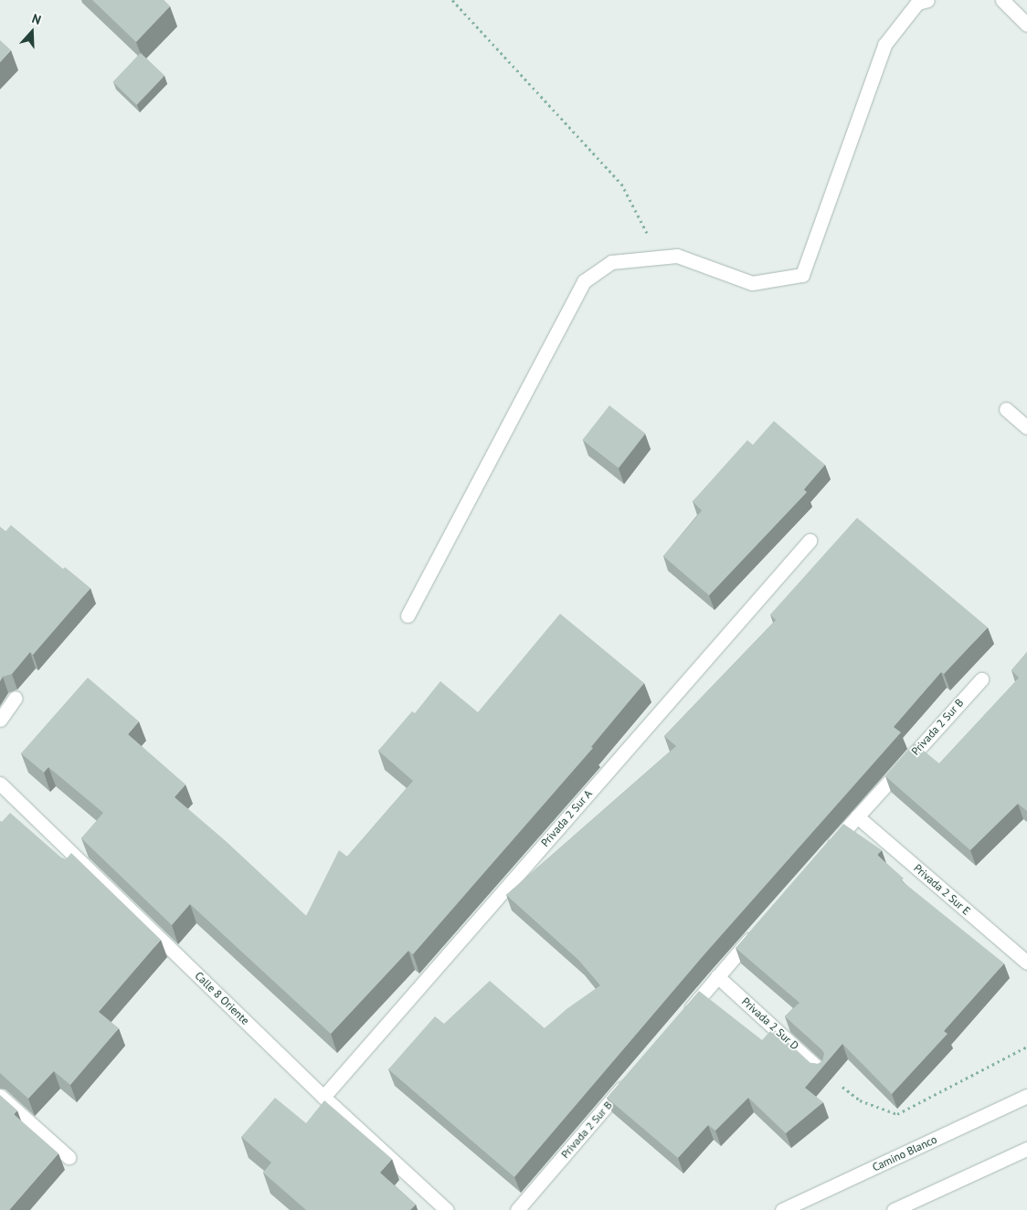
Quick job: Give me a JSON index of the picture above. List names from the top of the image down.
{
  "streets": {
    "street": [
      "Privada 2 Sur B",
      "Privada 2 Sur A",
      "Privada 2 Sur E",
      "Calle 8 Oriente",
      "Privada 2 Sur D",
      "Camino Blanco"
    ]
  },
  "crossings": [
    ["Privada 2 Sur B", "Privada 2 Sur E"],
    ["Privada 2 Sur A", "Calle 8 Oriente"]
  ],
  "north": "top"
}
